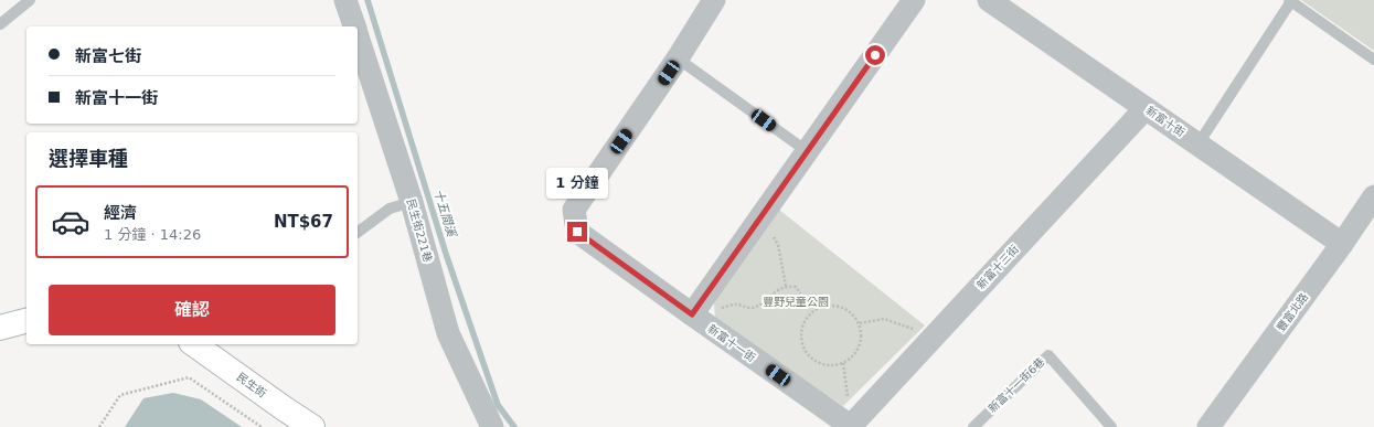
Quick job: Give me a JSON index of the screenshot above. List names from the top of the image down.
{
  "streets": {
    "street": [
      "新富十街",
      "民生街221巷",
      "新富十三街",
      "豐富北路",
      "新富十一街",
      "民生街"
    ],
    "lane": ["新富十一街6巷"]
  },
  "crossings": [
    ["新富十街", "新富十三街"],
    ["新富十街", "豐富北路"],
    ["新富十三街", "新富十一街"]
  ],
  "water": ["十五間溪"],
  "parks": ["豐野兒童公園"],
  "page": {
    "banner": ["新富七街", "新富十一街"],
    "heading": "選擇車種",
    "bubble": "1 分鐘",
    "list": [
      {
        "name": "經濟",
        "note": "1 分鐘 · 14:26",
        "value": "NT$67"
      }
    ],
    "buttons": "確認"
  }
}
